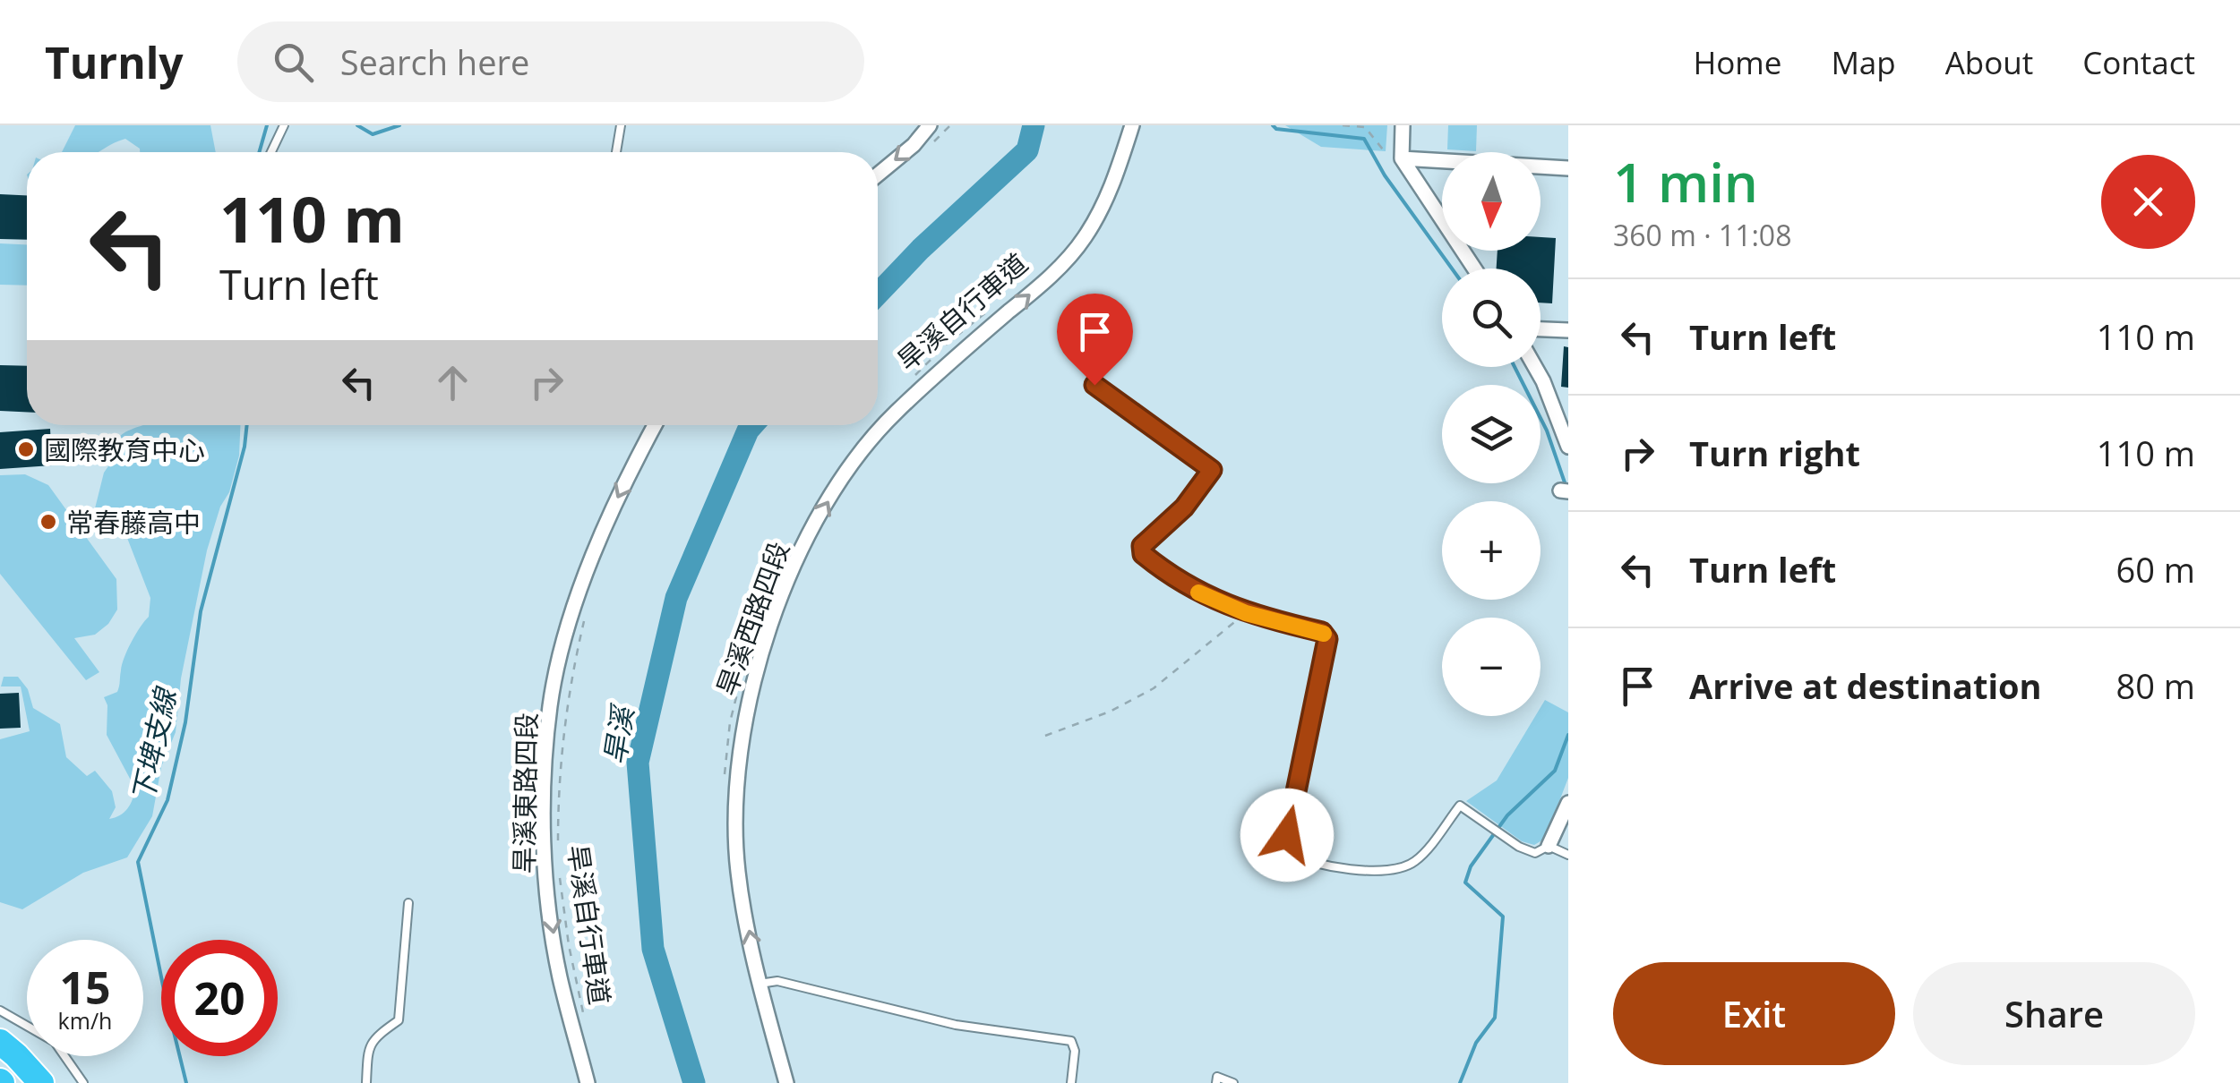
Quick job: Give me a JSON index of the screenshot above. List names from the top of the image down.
{
  "streets": {
    "street": ["旱溪西路四段", "旱溪東路四段"],
    "path": ["旱溪自行車道"]
  },
  "one_way": ["旱溪西路四段", "旱溪東路四段"],
  "water": ["旱溪", "下埤支線"],
  "places": ["國際教育中心", "常春藤高中"],
  "north": "bottom",
  "page": {
    "header": "Turnly",
    "search": "Search here",
    "nav": [
      "Home",
      "Map",
      "About",
      "Contact"
    ],
    "heading": ["1 min", "360 m · 11:08"],
    "map_buttons": ["+", "−"],
    "turn": ["110 m", "Turn left"],
    "list": [
      {
        "name": "Turn left",
        "value": "110 m"
      },
      {
        "name": "Turn right",
        "value": "110 m"
      },
      {
        "name": "Turn left",
        "value": "60 m"
      },
      {
        "name": "Arrive at destination",
        "value": "80 m"
      }
    ],
    "speed": "15 km/h",
    "limit": "20",
    "buttons": ["Exit", "Share"]
  }
}
